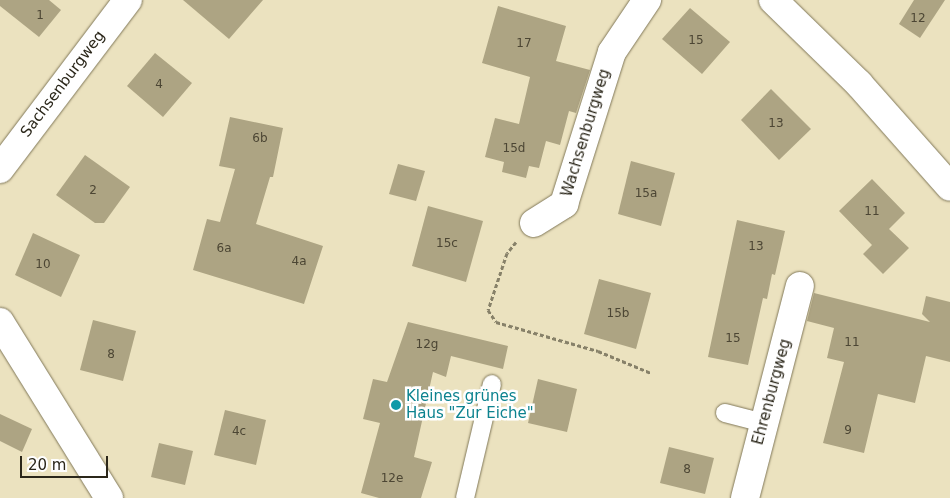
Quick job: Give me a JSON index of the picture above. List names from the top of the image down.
{
  "streets": {
    "street": ["Sachsenburgweg", "Wachsenburgweg", "Ehrenburgweg"]
  },
  "places": ["Kleines grünes Haus \"Zur Eiche\""],
  "house_numbers": [
    "1",
    "12",
    "15",
    "17",
    "4",
    "13",
    "6b",
    "15d",
    "2",
    "15a",
    "11",
    "15c",
    "13",
    "6a",
    "4a",
    "10",
    "15b",
    "15",
    "11",
    "12g",
    "8",
    "9",
    "4c",
    "8",
    "12e"
  ],
  "scale_bar": "20 m"
}
